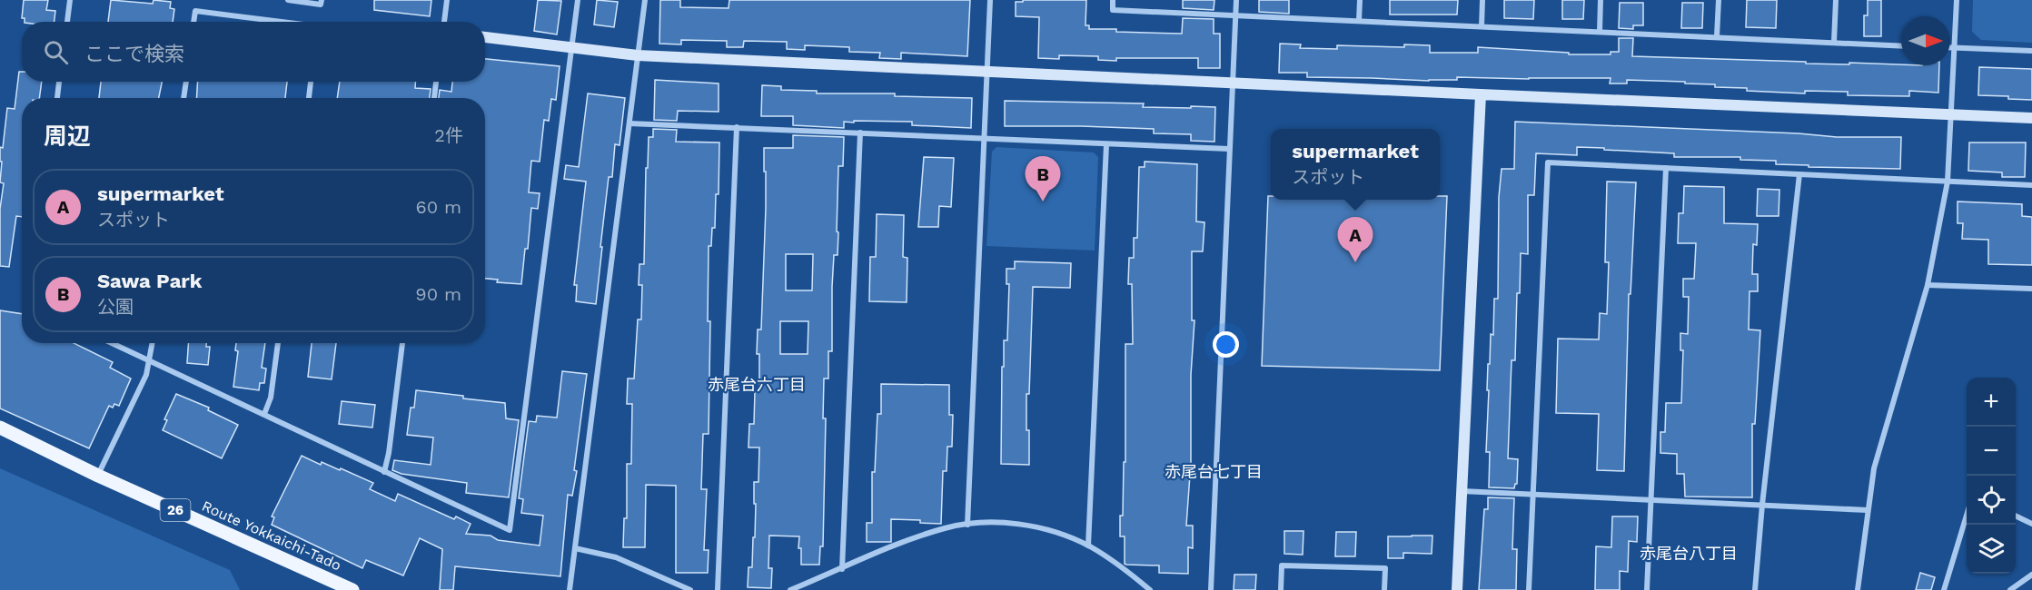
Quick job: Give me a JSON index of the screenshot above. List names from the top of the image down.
{
  "streets": {
    "main road": ["26", "Route Yokkaichi-Tado"]
  },
  "districts": ["赤尾台六丁目", "赤尾台七丁目", "赤尾台八丁目"],
  "north": "right",
  "page": {
    "search": "ここで検索",
    "heading": ["周辺", "2件"],
    "popup": ["supermarket", "スポット"],
    "pins": ["B", "A"],
    "list": [
      {
        "mark": "A",
        "name": "supermarket",
        "note": "スポット",
        "value": "60 m"
      },
      {
        "mark": "B",
        "name": "Sawa Park",
        "note": "公園",
        "value": "90 m"
      }
    ],
    "map_buttons": ["+", "−"]
  }
}
